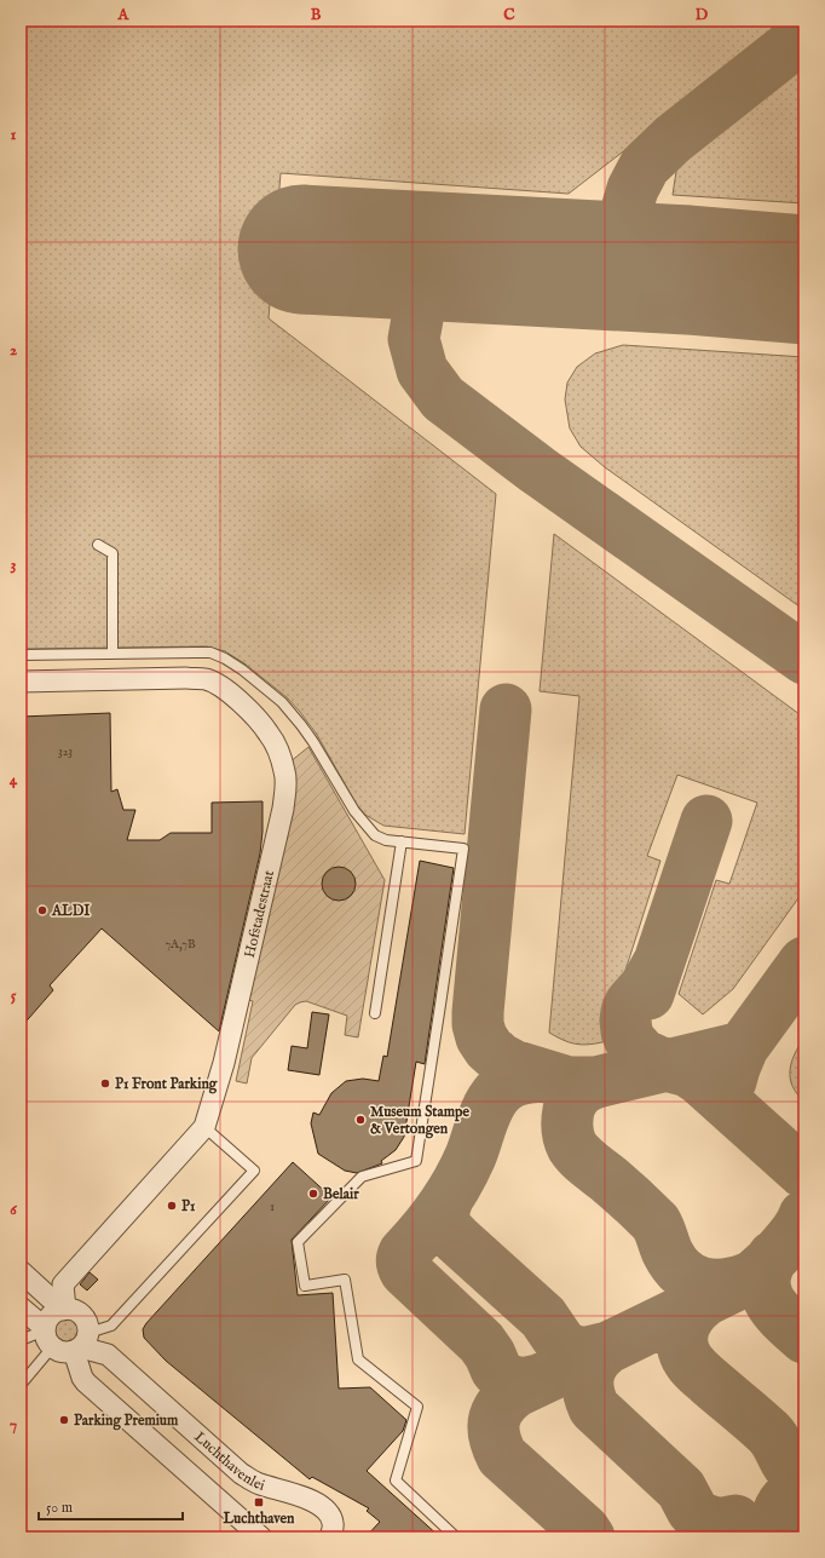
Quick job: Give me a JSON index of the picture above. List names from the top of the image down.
{
  "streets": {
    "street": ["Hofstadestraat", "Luchthavenlei"]
  },
  "crossings": [
    ["Hofstadestraat", "Luchthavenlei"]
  ],
  "places": {
    "other": [
      "ALDI",
      "P1 Front Parking",
      "Museum Stampe & Vertongen",
      "Belair",
      "P1",
      "Parking Premium"
    ],
    "transit": ["Luchthaven"]
  },
  "house_numbers": ["323", "7A,7B", "1"],
  "scale_bar": "50 m",
  "grid": {
    "columns": [
      "A",
      "B",
      "C",
      "D"
    ],
    "rows": [
      "1",
      "2",
      "3",
      "4",
      "5",
      "6",
      "7"
    ]
  }
}
